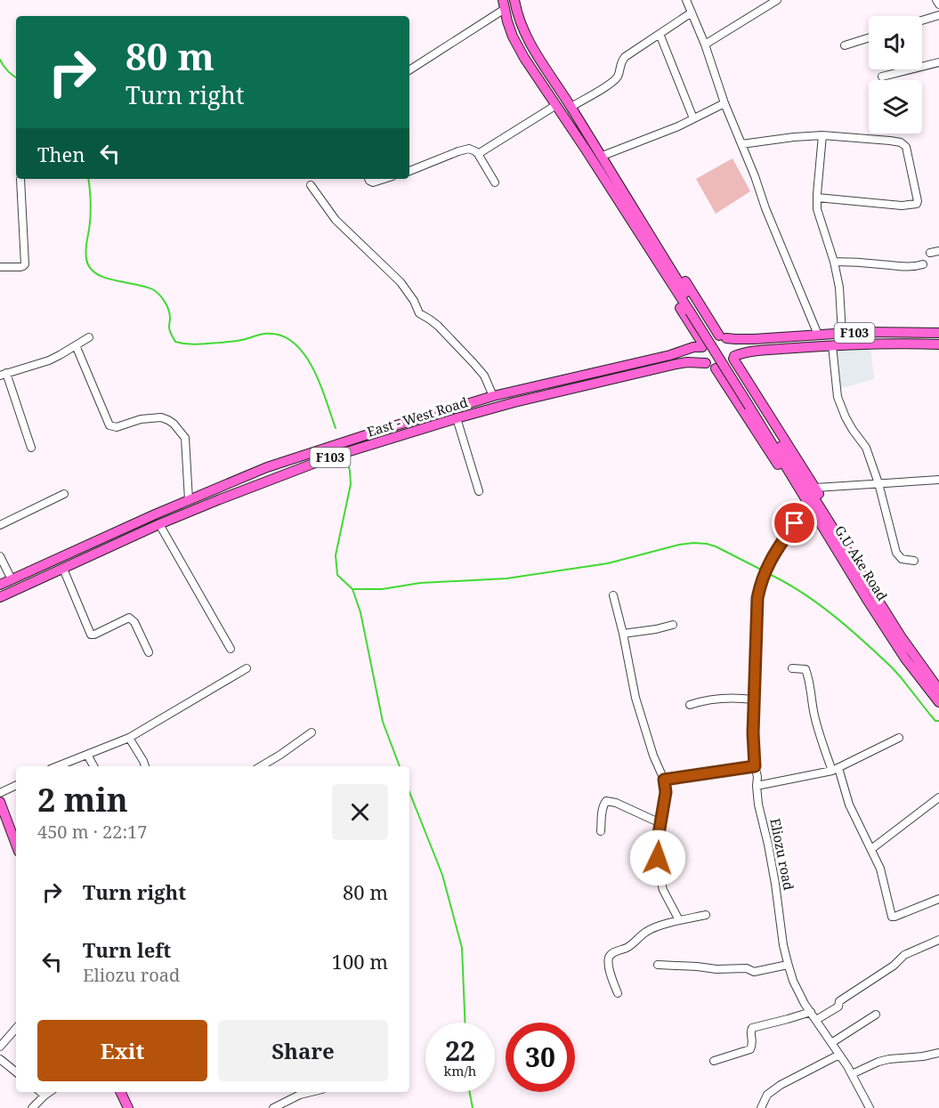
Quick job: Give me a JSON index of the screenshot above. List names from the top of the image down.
{
  "streets": {
    "main road": ["F103", "East - West Road", "G.U Ake Road"],
    "street": ["Eliozu road"]
  },
  "crossings": [
    ["F103", "East - West Road"]
  ],
  "page": {
    "turn": ["80 m", "Turn right"],
    "then": "Then",
    "heading": ["2 min", "450 m · 22:17"],
    "list": [
      {
        "name": "Turn right",
        "value": "80 m"
      },
      {
        "name": "Turn left",
        "note": "Eliozu road",
        "value": "100 m"
      }
    ],
    "buttons": ["Exit", "Share"],
    "speed": "22 km/h",
    "limit": "30"
  }
}
